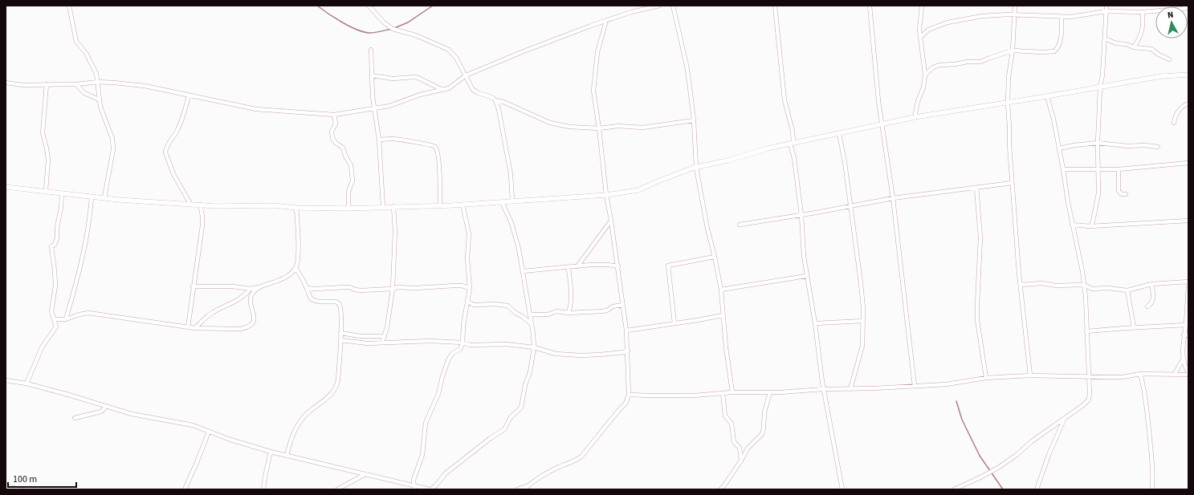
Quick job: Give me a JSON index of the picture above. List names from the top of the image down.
{
  "scale_bar": "100 m",
  "north": "top"
}
